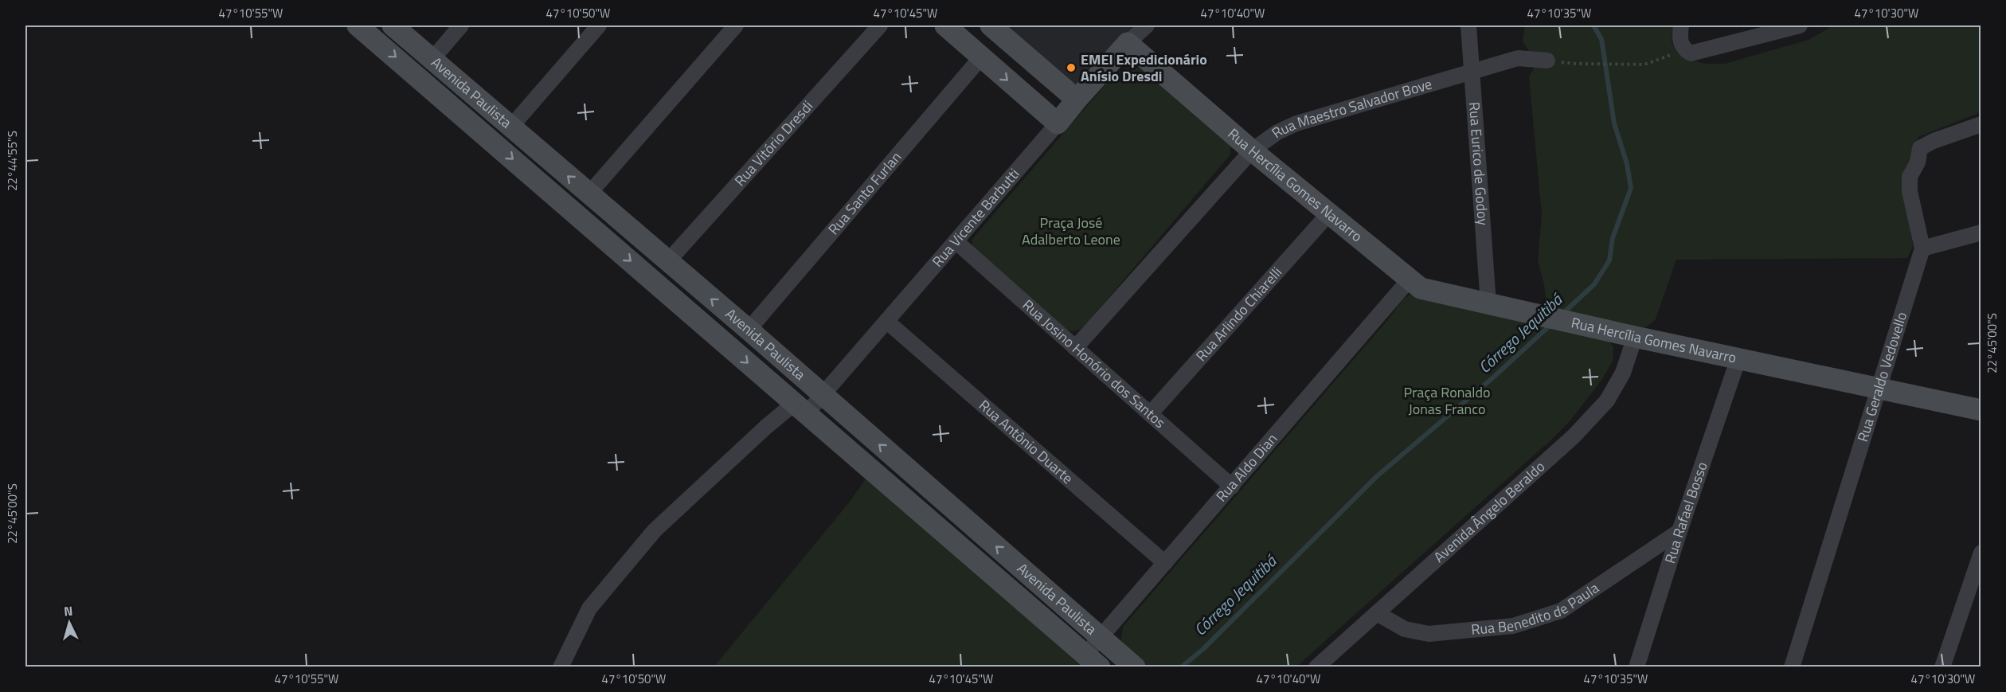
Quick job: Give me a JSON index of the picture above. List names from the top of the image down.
{
  "streets": {
    "street": [
      "Avenida Paulista",
      "Rua Maestro Salvador Bove",
      "Rua Vitório Dresdi",
      "Rua Eurico de Godoy",
      "Rua Hercília Gomes Navarro",
      "Rua Santo Furlan",
      "Rua Vicente Barbutti",
      "Rua Arlindo Chiarelli",
      "Rua Josino Honório dos Santos",
      "Rua Geraldo Vedovello",
      "Rua Antônio Duarte",
      "Rua Aldo Dian",
      "Avenida Ângelo Beraldo",
      "Rua Rafael Bosso",
      "Rua Benedito de Paula"
    ]
  },
  "crossings": [
    ["Avenida Paulista", "Rua Vitório Dresdi"],
    ["Avenida Paulista", "Rua Santo Furlan"],
    ["Avenida Paulista", "Rua Vicente Barbutti"],
    ["Avenida Paulista", "Rua Aldo Dian"],
    ["Rua Maestro Salvador Bove", "Rua Eurico de Godoy"],
    ["Rua Maestro Salvador Bove", "Rua Hercília Gomes Navarro"],
    ["Rua Maestro Salvador Bove", "Rua Josino Honório dos Santos"],
    ["Rua Eurico de Godoy", "Rua Hercília Gomes Navarro"],
    ["Rua Hercília Gomes Navarro", "Rua Vicente Barbutti"],
    ["Rua Hercília Gomes Navarro", "Rua Arlindo Chiarelli"],
    ["Rua Hercília Gomes Navarro", "Rua Geraldo Vedovello"],
    ["Rua Hercília Gomes Navarro", "Rua Aldo Dian"],
    ["Rua Hercília Gomes Navarro", "Avenida Ângelo Beraldo"],
    ["Rua Hercília Gomes Navarro", "Rua Rafael Bosso"],
    ["Rua Vicente Barbutti", "Rua Josino Honório dos Santos"],
    ["Rua Vicente Barbutti", "Rua Antônio Duarte"],
    ["Rua Arlindo Chiarelli", "Rua Josino Honório dos Santos"],
    ["Rua Josino Honório dos Santos", "Rua Aldo Dian"],
    ["Rua Antônio Duarte", "Rua Aldo Dian"],
    ["Avenida Ângelo Beraldo", "Rua Benedito de Paula"],
    ["Rua Rafael Bosso", "Rua Benedito de Paula"]
  ],
  "water": ["Córrego Jequitibá"],
  "parks": ["Praça José Adalberto Leone", "Praça Ronaldo Jonas Franco"],
  "places": ["EMEI Expedicionário Anísio Dresdi"],
  "north": "top",
  "coordinates": [
    "47°10'55\"W",
    "47°10'50\"W",
    "47°10'45\"W",
    "47°10'40\"W",
    "47°10'35\"W",
    "47°10'30\"W",
    "22°44'55\"S",
    "22°45'00\"S"
  ]
}
